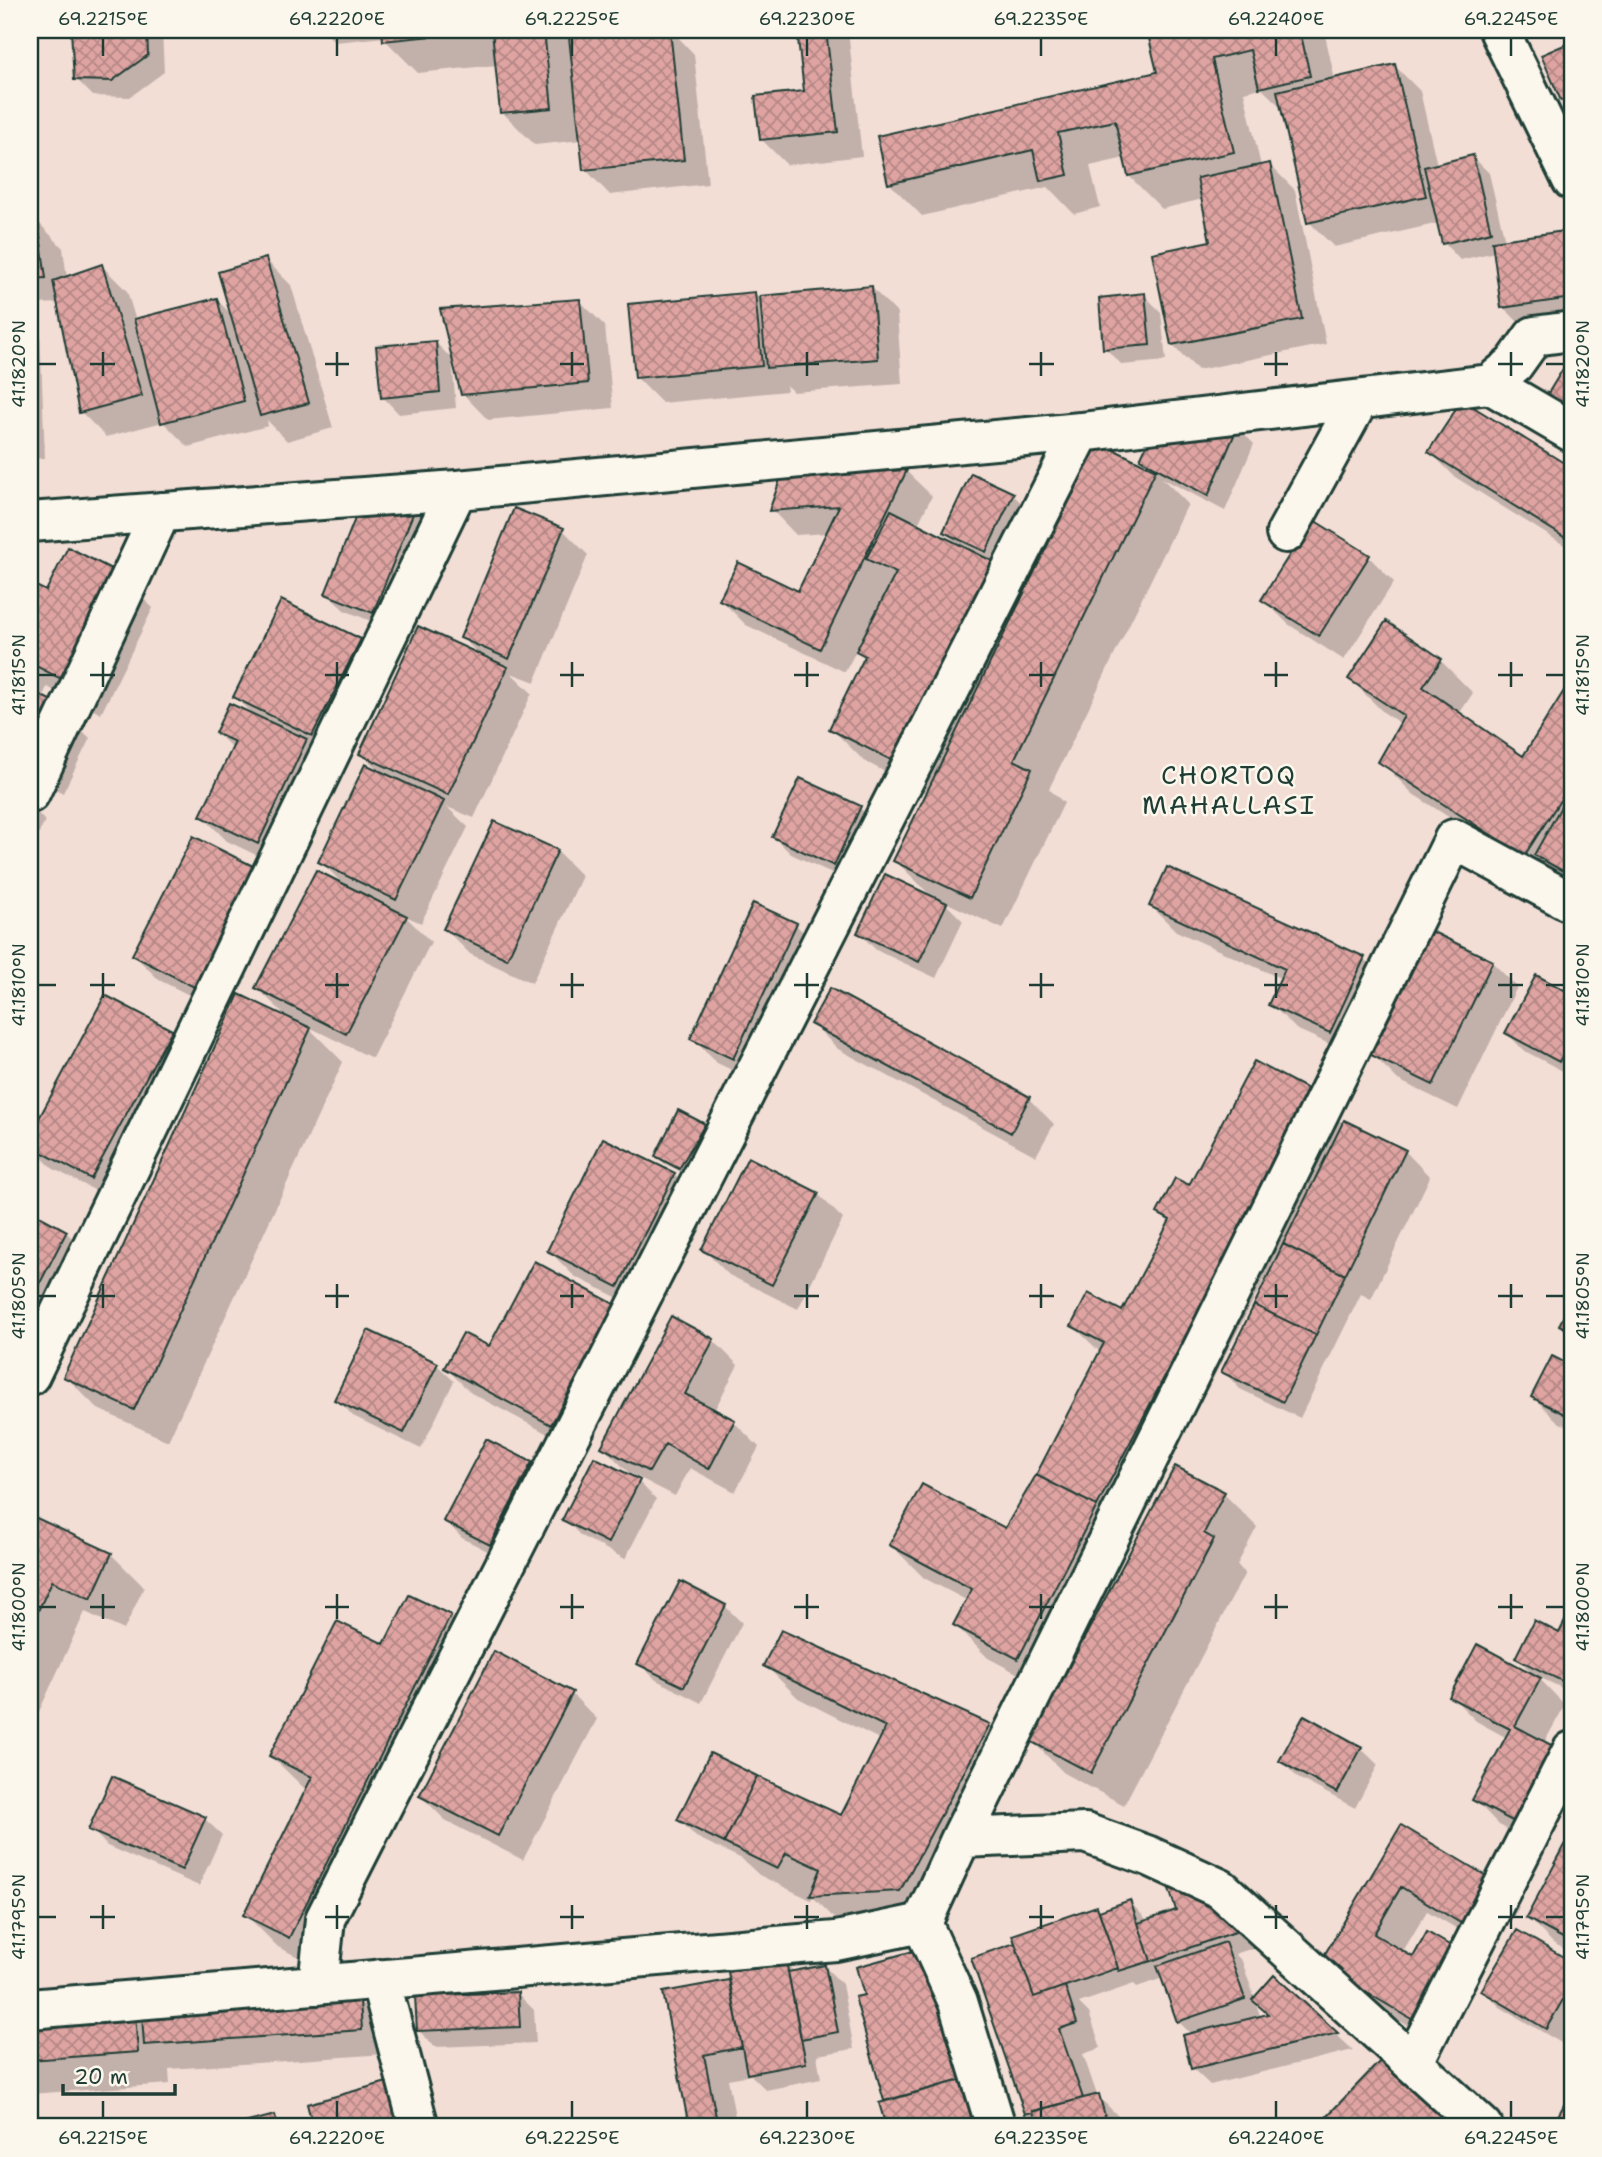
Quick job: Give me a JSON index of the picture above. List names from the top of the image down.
{
  "districts": ["CHORTOQ MAHALLASI"],
  "scale_bar": "20 m",
  "coordinates": [
    "69.2215°E",
    "69.2220°E",
    "69.2225°E",
    "69.2230°E",
    "69.2235°E",
    "69.2240°E",
    "69.2245°E",
    "41.1820°N",
    "41.1815°N",
    "41.1810°N",
    "41.1805°N",
    "41.1800°N",
    "41.1795°N"
  ]
}
